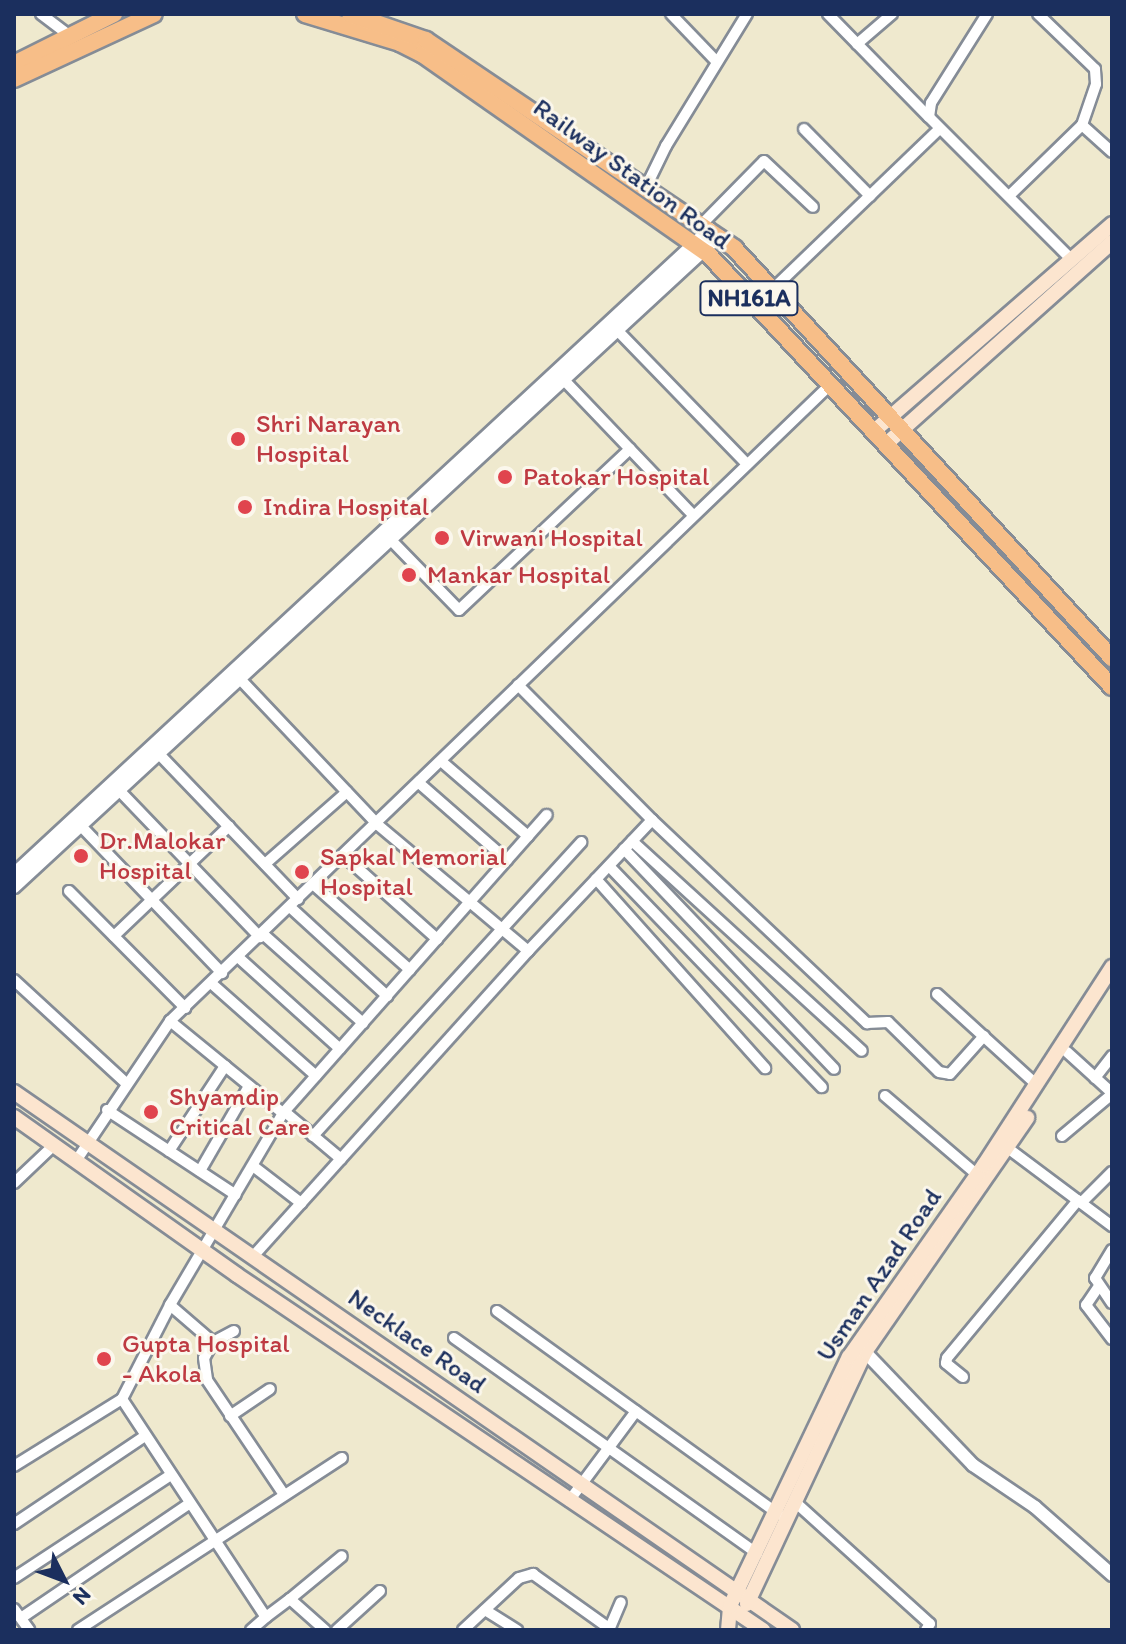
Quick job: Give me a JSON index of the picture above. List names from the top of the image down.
{
  "streets": {
    "main road": [
      "Railway Station Road",
      "NH161A",
      "Usman Azad Road",
      "Necklace Road"
    ]
  },
  "crossings": [
    ["Usman Azad Road", "Necklace Road"]
  ],
  "places": [
    "Shri Narayan Hospital",
    "Patokar Hospital",
    "Indira Hospital",
    "Virwani Hospital",
    "Mankar Hospital",
    "Dr.Malokar Hospital",
    "Sapkal Memorial Hospital",
    "Shyamdip Critical Care",
    "Gupta Hospital - Akola"
  ],
  "north": "bottom right"
}
